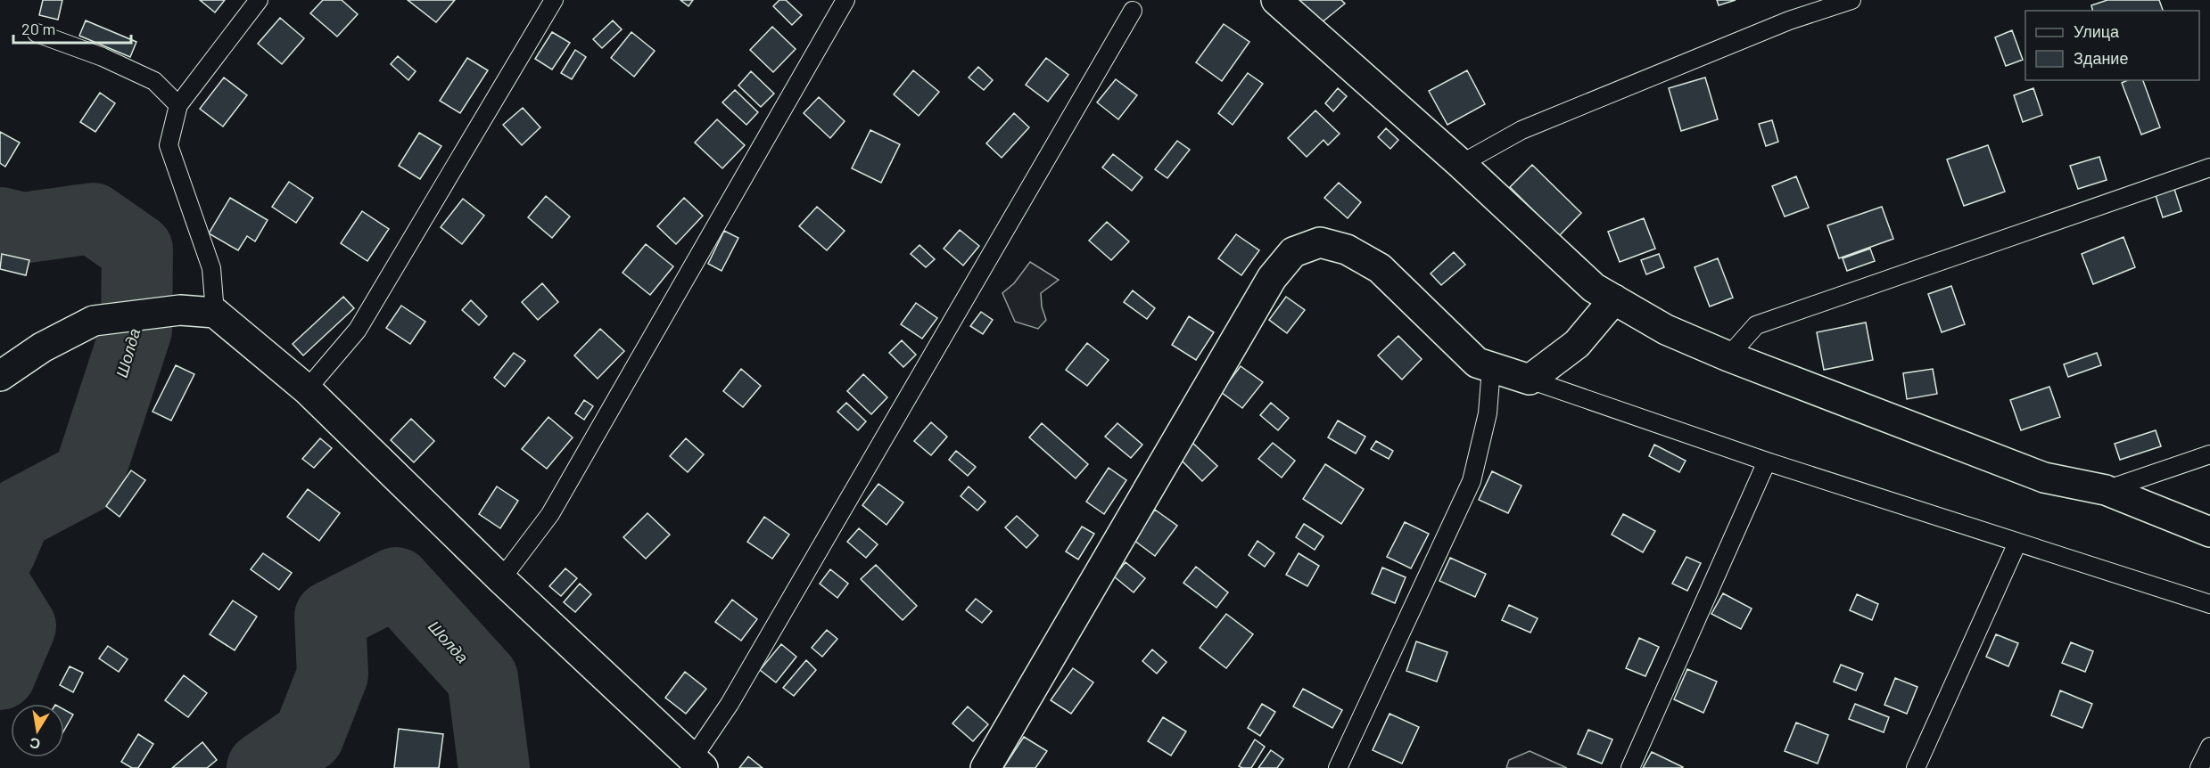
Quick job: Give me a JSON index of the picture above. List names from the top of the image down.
{
  "water": ["Шолда"],
  "legend": ["Улица", "Здание"],
  "scale_bar": "20 m",
  "north": "bottom"
}
